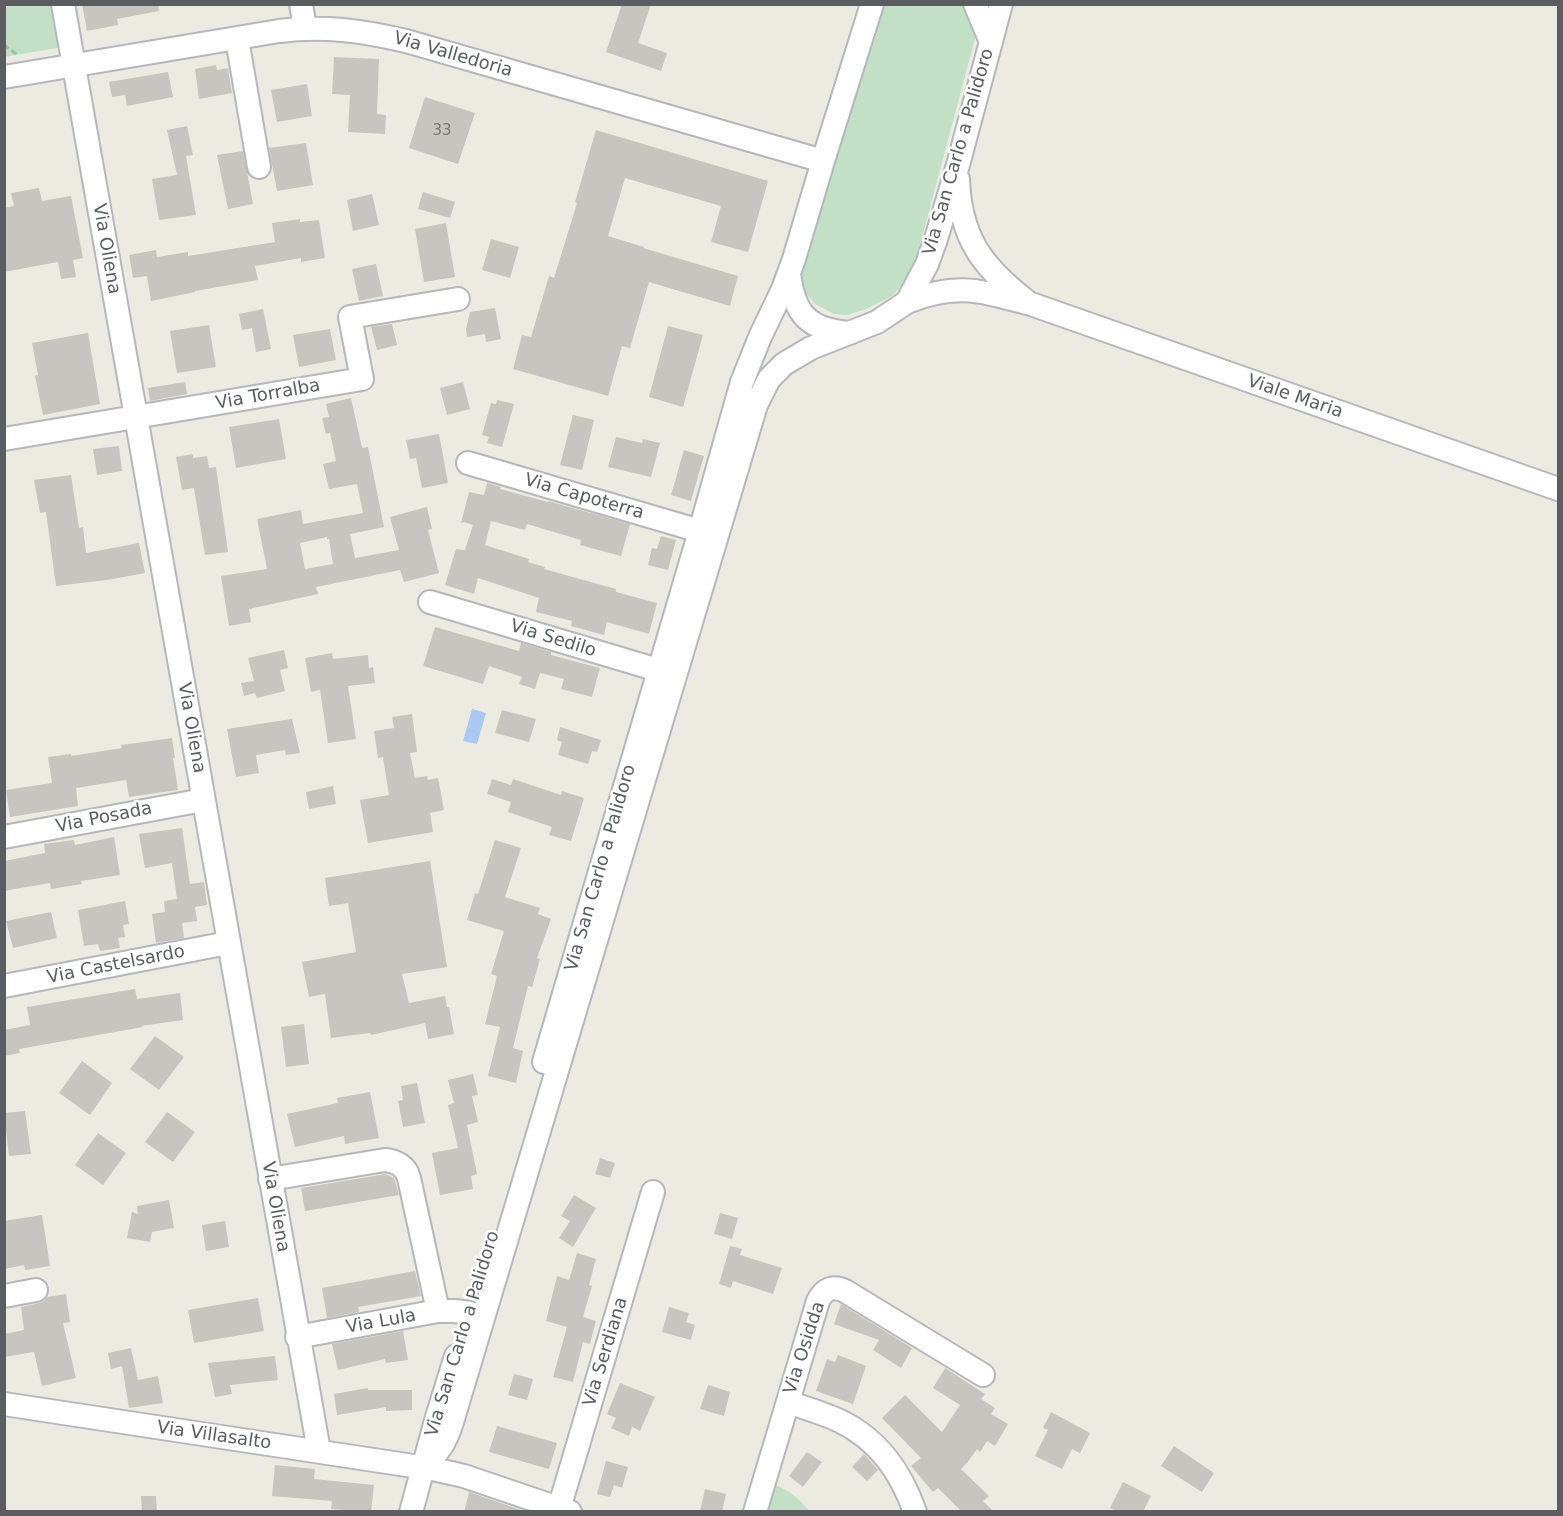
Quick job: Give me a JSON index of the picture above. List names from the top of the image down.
{
  "streets": {
    "street": [
      "Via Valledoria",
      "Via San Carlo a Palidoro",
      "Via Oliena",
      "Via Torralba",
      "Viale Maria",
      "Via Capoterra",
      "Via Sedilo",
      "Via Posada",
      "Via Castelsardo",
      "Via Lula",
      "Via Osidda",
      "Via Serdiana",
      "Via Villasalto"
    ]
  },
  "crossings": [
    ["Via Valledoria", "Via San Carlo a Palidoro"],
    ["Via Valledoria", "Via Oliena"],
    ["Via San Carlo a Palidoro", "Viale Maria"],
    ["Via San Carlo a Palidoro", "Via Capoterra"],
    ["Via San Carlo a Palidoro", "Via Sedilo"],
    ["Via San Carlo a Palidoro", "Via Villasalto"],
    ["Via Oliena", "Via Torralba"],
    ["Via Oliena", "Via Posada"],
    ["Via Oliena", "Via Castelsardo"],
    ["Via Oliena", "Via Lula"],
    ["Via Oliena", "Via Villasalto"],
    ["Via Serdiana", "Via Villasalto"]
  ],
  "house_numbers": ["33"]
}
